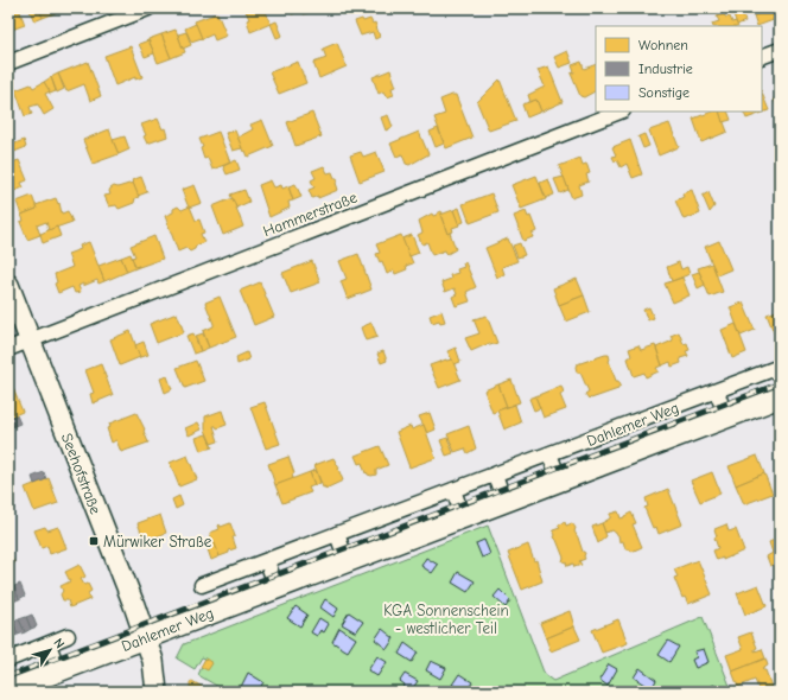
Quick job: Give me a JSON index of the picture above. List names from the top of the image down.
{
  "streets": {
    "main road": ["Dahlemer Weg", "Seehofstraße"],
    "street": ["Hammerstraße"]
  },
  "crossings": [
    ["Hammerstraße", "Seehofstraße"],
    ["Dahlemer Weg", "Seehofstraße"]
  ],
  "parks": ["KGA Sonnenschein - westlicher Teil"],
  "places": {
    "transit": ["Mürwiker Straße"]
  },
  "legend": ["Wohnen", "Industrie", "Sonstige"],
  "north": "top right"
}
